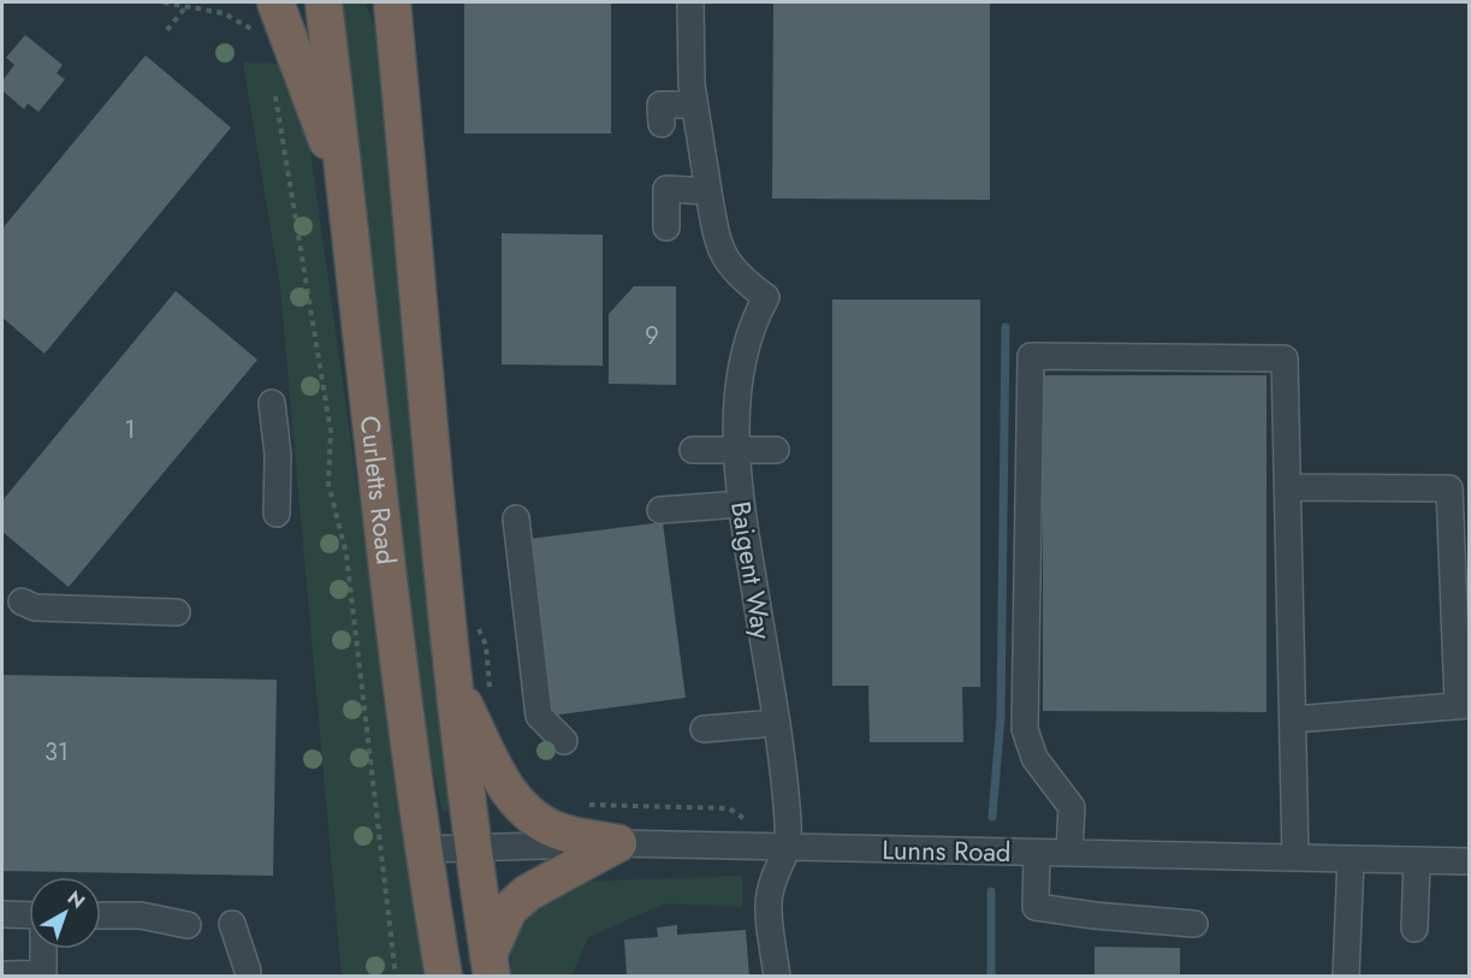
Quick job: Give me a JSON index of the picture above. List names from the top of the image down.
{
  "streets": {
    "highway": ["Curletts Road"],
    "street": ["Baigent Way", "Lunns Road"]
  },
  "crossings": [
    ["Curletts Road", "Lunns Road"],
    ["Baigent Way", "Lunns Road"]
  ],
  "house_numbers": ["9", "1", "31"],
  "north": "top right"
}
